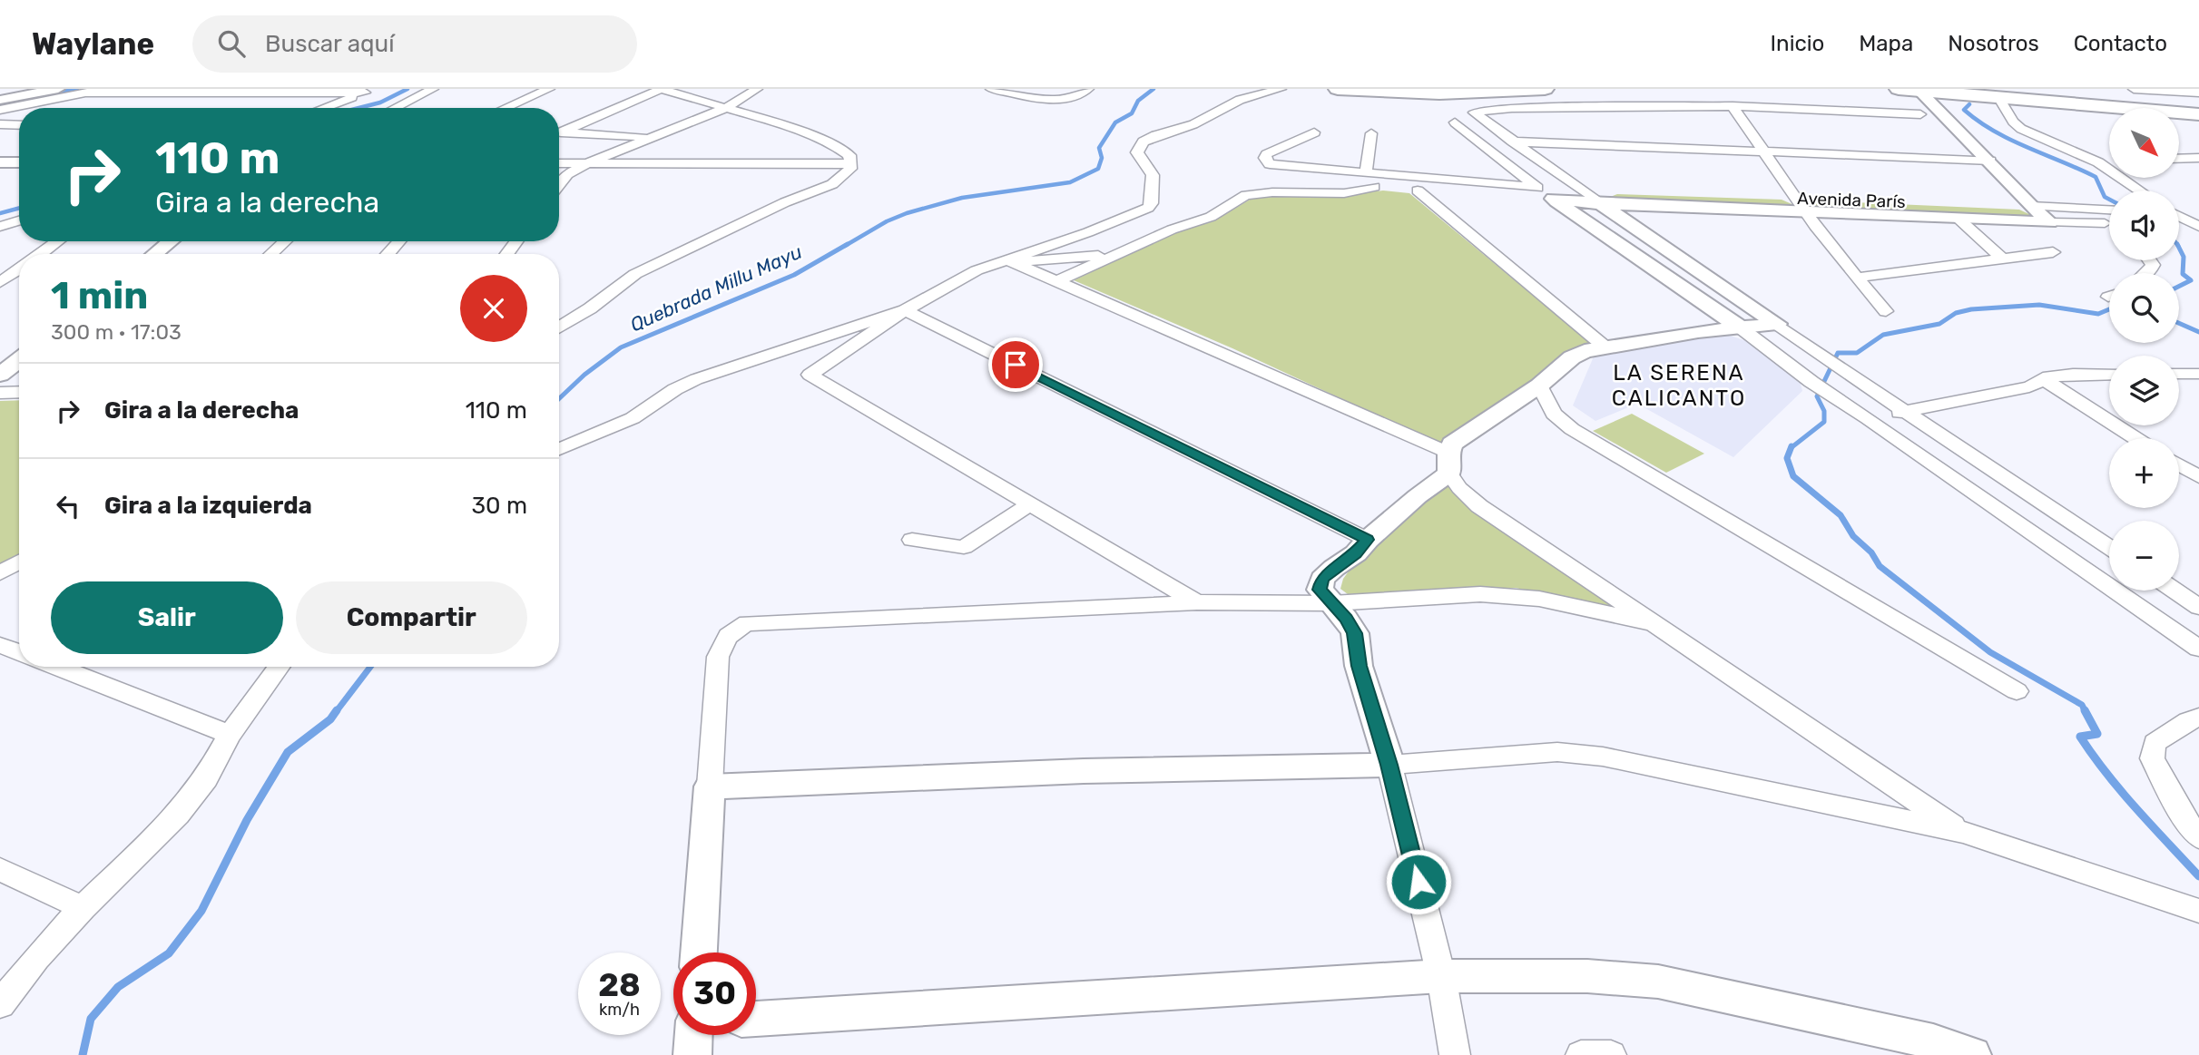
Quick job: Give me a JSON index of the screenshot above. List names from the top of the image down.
{
  "streets": {
    "street": ["Avenida París"]
  },
  "districts": ["LA SERENA CALICANTO"],
  "water": ["Quebrada Millu Mayu"],
  "north": "bottom right",
  "page": {
    "header": "Waylane",
    "search": "Buscar aquí",
    "nav": [
      "Inicio",
      "Mapa",
      "Nosotros",
      "Contacto"
    ],
    "map_buttons": ["+", "−"],
    "turn": ["110 m", "Gira a la derecha"],
    "heading": ["1 min", "300 m · 17:03"],
    "list": [
      {
        "name": "Gira a la derecha",
        "value": "110 m"
      },
      {
        "name": "Gira a la izquierda",
        "value": "30 m"
      }
    ],
    "buttons": ["Salir", "Compartir"],
    "speed": "28 km/h",
    "limit": "30"
  }
}
